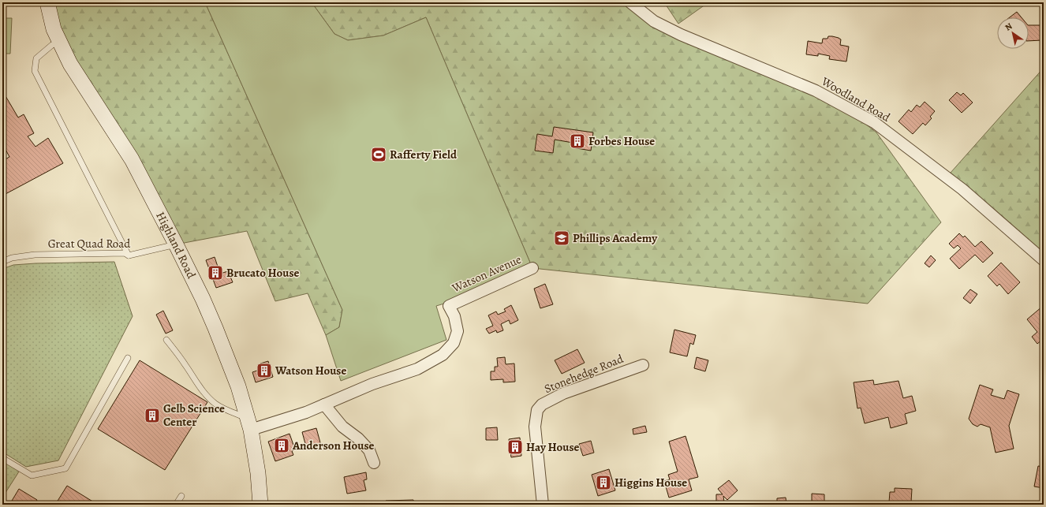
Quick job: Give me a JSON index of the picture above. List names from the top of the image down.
{
  "streets": {
    "street": [
      "Woodland Road",
      "Highland Road",
      "Watson Avenue",
      "Stonehedge Road"
    ],
    "lane": ["Great Quad Road"]
  },
  "crossings": [
    ["Great Quad Road", "Highland Road"],
    ["Highland Road", "Watson Avenue"]
  ],
  "places": {
    "building": [
      "Forbes House",
      "Brucato House",
      "Watson House",
      "Gelb Science Center",
      "Anderson House",
      "Hay House",
      "Higgins House"
    ],
    "sports": ["Rafferty Field"],
    "school or university": ["Phillips Academy"]
  },
  "north": "top left"
}
